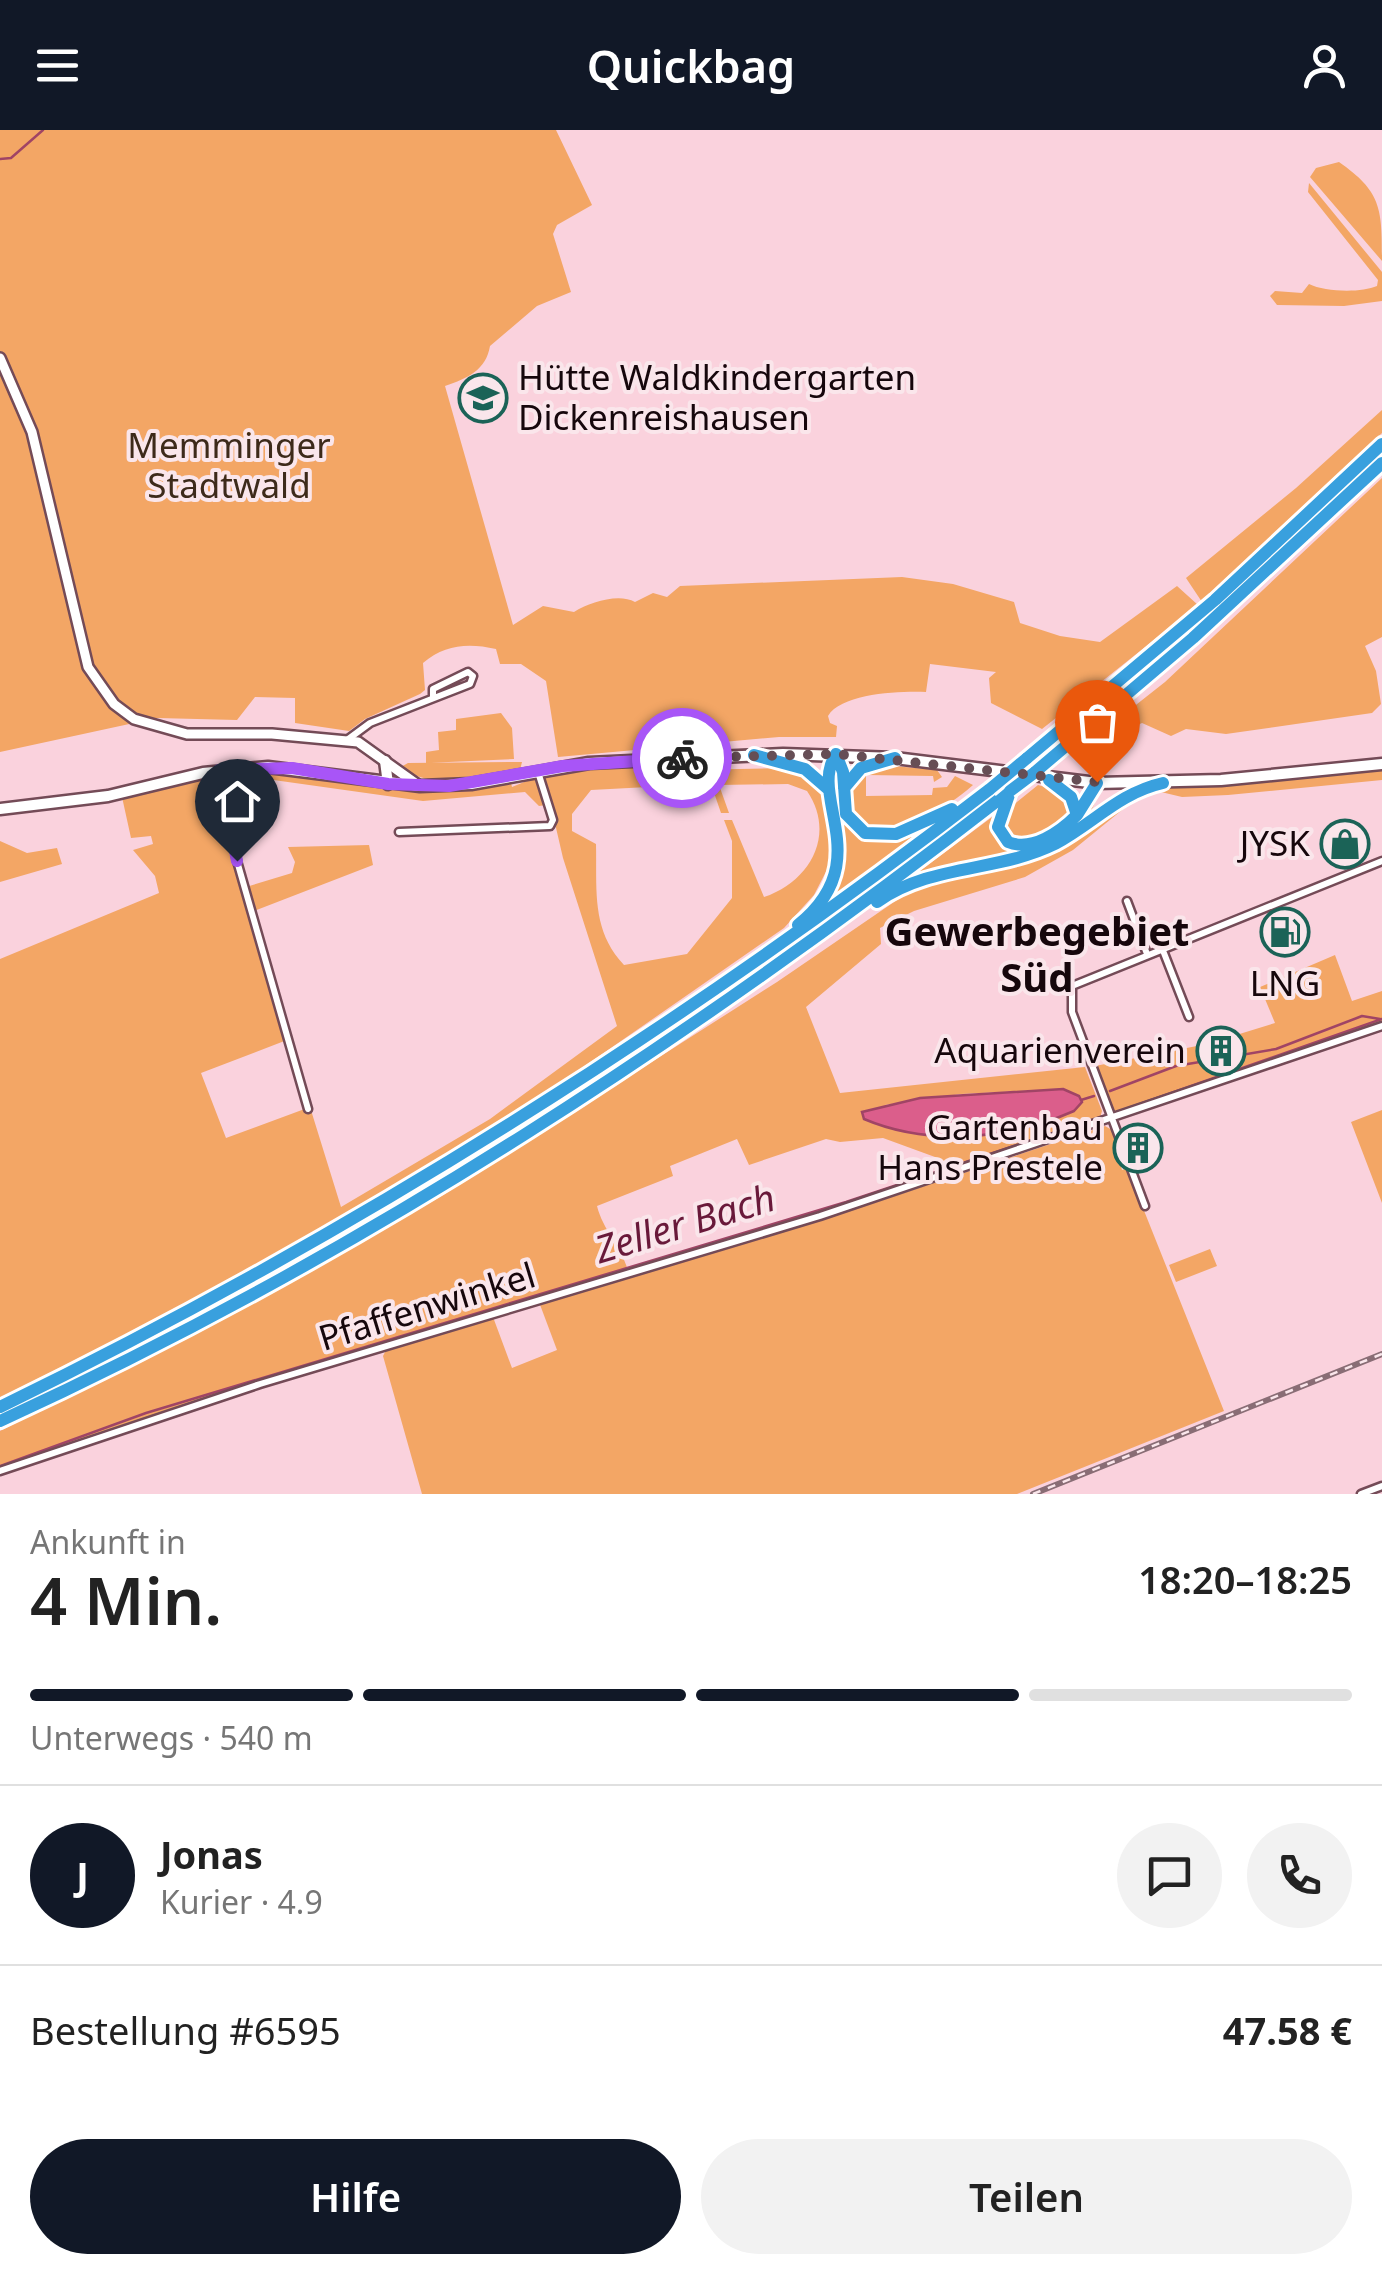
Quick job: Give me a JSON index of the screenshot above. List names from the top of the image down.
{
  "streets": {
    "street": ["Pfaffenwinkel"]
  },
  "districts": ["Gewerbegebiet Süd"],
  "water": ["Zeller Bach"],
  "parks": ["Memminger Stadtwald"],
  "places": {
    "school or university": ["Hütte Waldkindergarten Dickenreishausen"],
    "shop": ["JYSK"],
    "fuel station": ["LNG"],
    "building": ["Aquarienverein", "Gartenbau Hans Prestele"]
  },
  "page": {
    "header": "Quickbag",
    "heading": ["4 Min.", "Ankunft in", "18:20–18:25"],
    "panel": [
      "Jonas",
      "Kurier · 4.9",
      "Bestellung #6595",
      "47.58 €"
    ],
    "bar": "Unterwegs · 540 m",
    "round": "J",
    "buttons": ["Hilfe", "Teilen"]
  }
}
